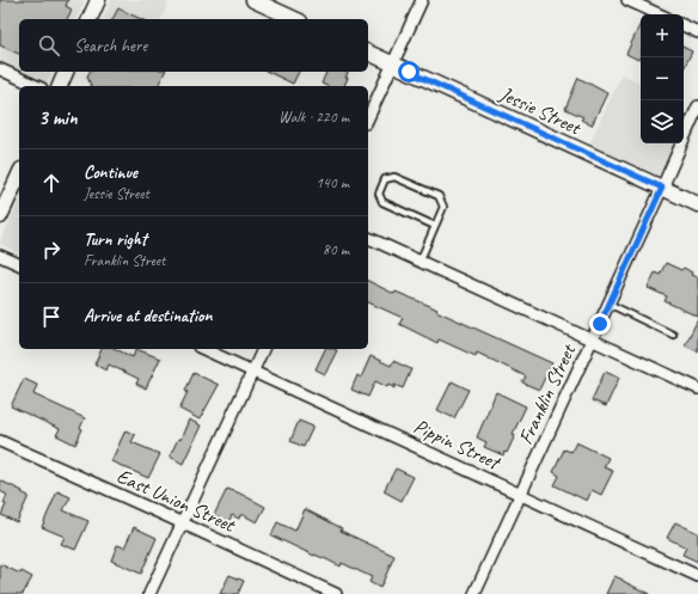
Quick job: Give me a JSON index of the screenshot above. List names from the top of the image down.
{
  "streets": {
    "street": [
      "Jessie Street",
      "Franklin Street",
      "Pippin Street",
      "East Union Street"
    ]
  },
  "crossings": [
    ["Jessie Street", "Franklin Street"],
    ["Franklin Street", "Pippin Street"]
  ],
  "page": {
    "map_buttons": ["+", "−"],
    "search": "Search here",
    "heading": ["3 min", "Walk · 220 m"],
    "list": [
      ["Continue", "Jessie Street", "140 m"],
      ["Turn right", "Franklin Street", "80 m"],
      "Arrive at destination"
    ]
  }
}
